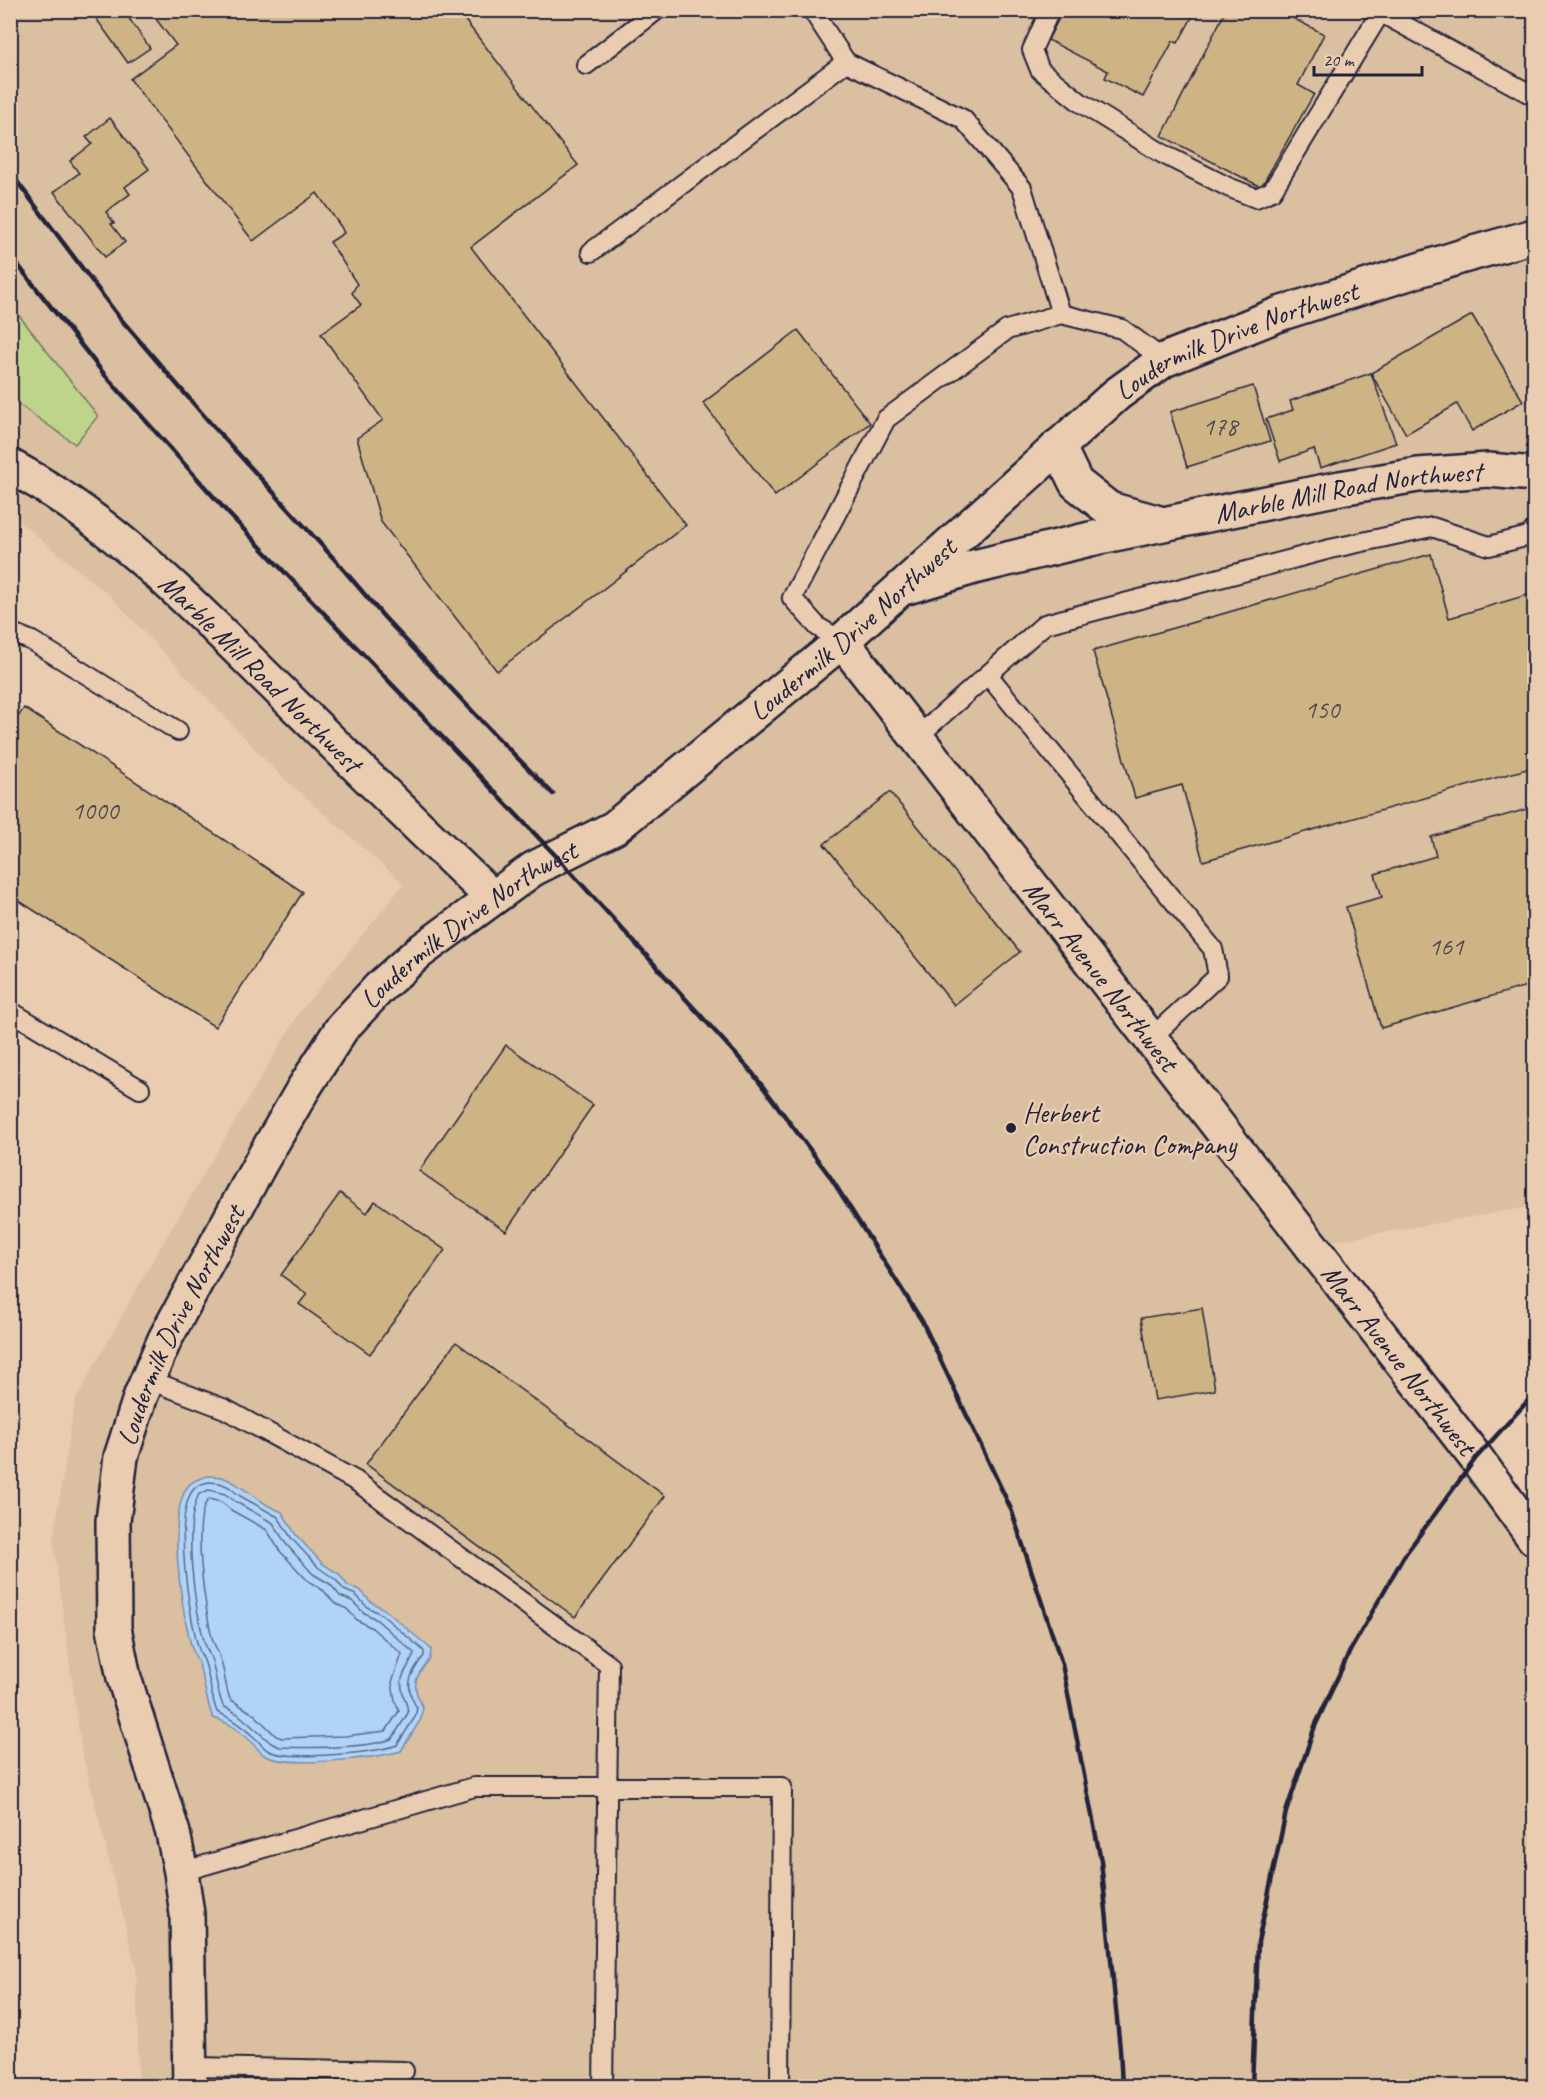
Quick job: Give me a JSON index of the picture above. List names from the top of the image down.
{
  "streets": {
    "street": ["Loudermilk Drive Northwest", "Marble Mill Road Northwest", "Marr Avenue Northwest"]
  },
  "crossings": [
    ["Loudermilk Drive Northwest", "Marble Mill Road Northwest"],
    ["Loudermilk Drive Northwest", "Marr Avenue Northwest"]
  ],
  "places": ["Herbert Construction Company"],
  "house_numbers": [
    "178",
    "150",
    "1000",
    "161"
  ],
  "scale_bar": "20 m"
}
